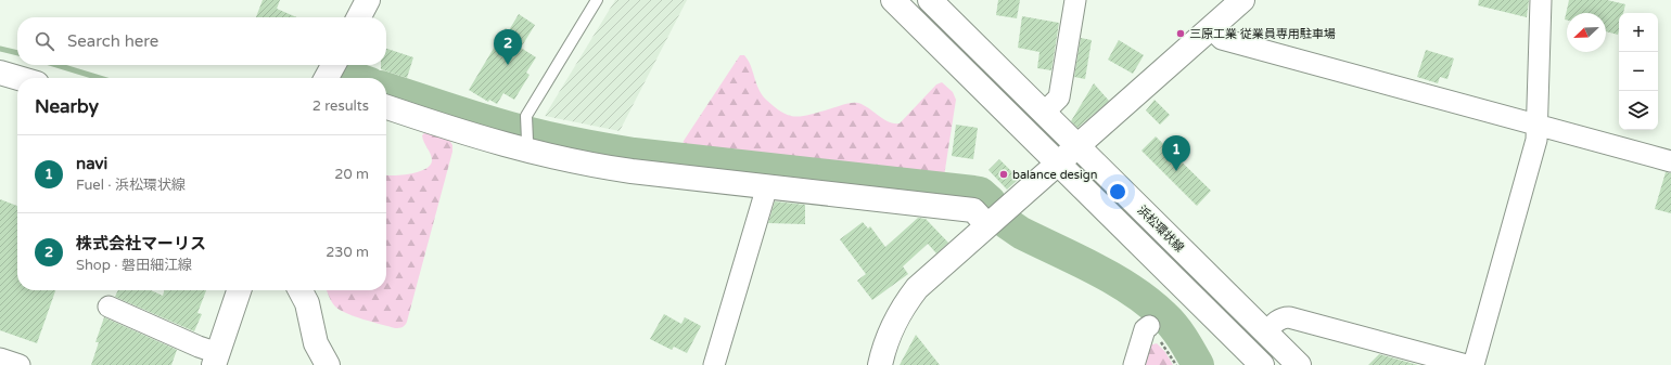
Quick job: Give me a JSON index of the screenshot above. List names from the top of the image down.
{
  "streets": {
    "main road": ["浜松環状線"]
  },
  "places": ["三原工業 従業員専用駐車場", "balance design"],
  "north": "bottom left",
  "page": {
    "map_buttons": ["+", "−"],
    "search": "Search here",
    "pins": ["2", "1"],
    "heading": ["Nearby", "2 results"],
    "list": [
      {
        "mark": "1",
        "name": "navi",
        "note": "Fuel · 浜松環状線",
        "value": "20 m"
      },
      {
        "mark": "2",
        "name": "株式会社マーリス",
        "note": "Shop · 磐田細江線",
        "value": "230 m"
      }
    ]
  }
}
